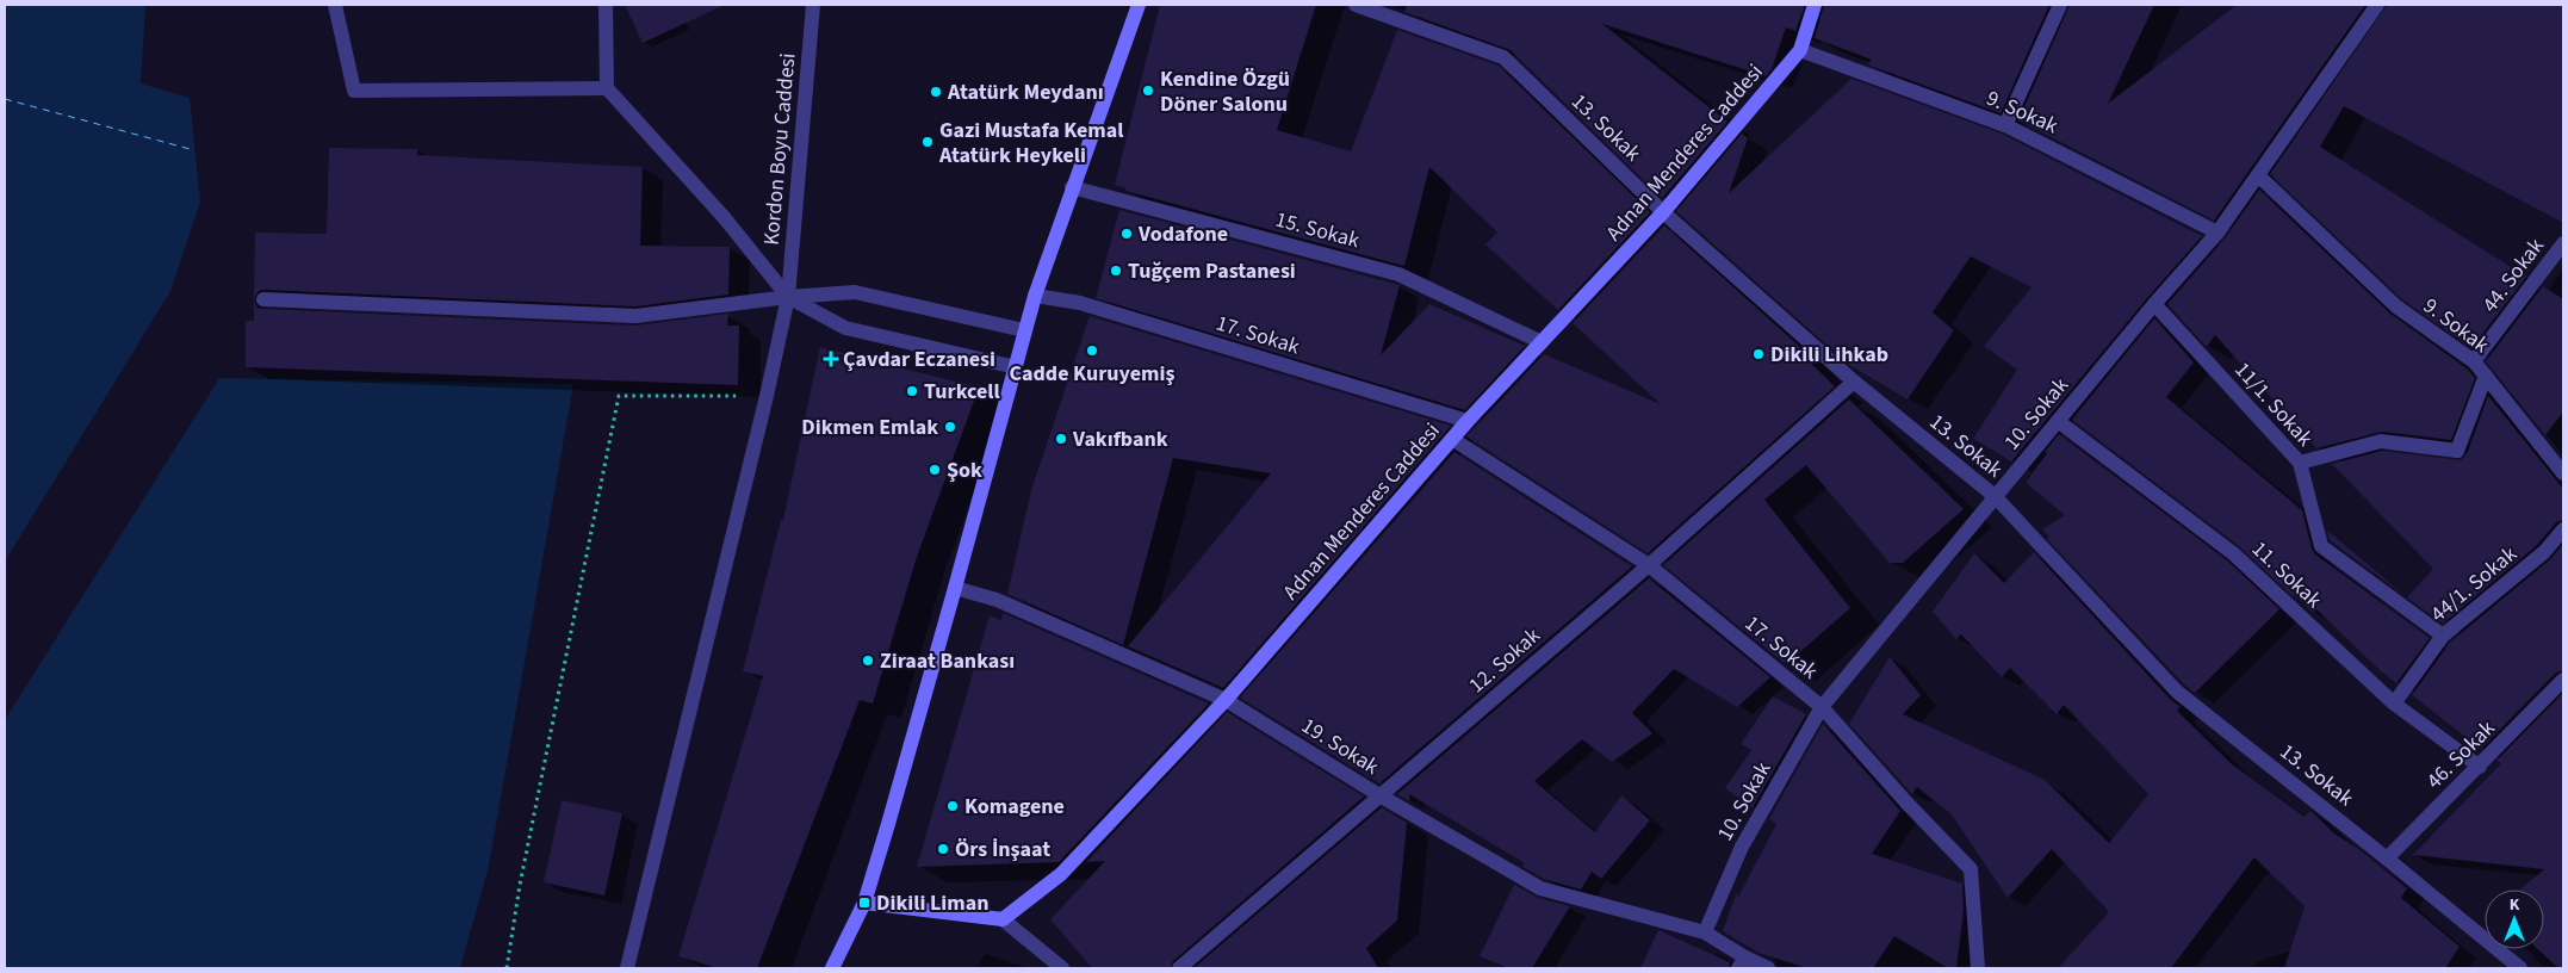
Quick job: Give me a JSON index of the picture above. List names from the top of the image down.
{
  "streets": {
    "street": [
      "9. Sokak",
      "13. Sokak",
      "Kordon Boyu Caddesi",
      "Adnan Menderes Caddesi",
      "15. Sokak",
      "44. Sokak",
      "17. Sokak",
      "11/1. Sokak",
      "10. Sokak",
      "11. Sokak",
      "44/1. Sokak",
      "12. Sokak",
      "19. Sokak",
      "46. Sokak"
    ]
  },
  "crossings": [
    ["9. Sokak", "Adnan Menderes Caddesi"],
    ["9. Sokak", "44. Sokak"],
    ["9. Sokak", "10. Sokak"],
    ["13. Sokak", "Adnan Menderes Caddesi"],
    ["13. Sokak", "10. Sokak"],
    ["13. Sokak", "12. Sokak"],
    ["13. Sokak", "46. Sokak"],
    ["Adnan Menderes Caddesi", "15. Sokak"],
    ["Adnan Menderes Caddesi", "17. Sokak"],
    ["Adnan Menderes Caddesi", "19. Sokak"],
    ["17. Sokak", "10. Sokak"],
    ["17. Sokak", "12. Sokak"],
    ["11/1. Sokak", "10. Sokak"],
    ["11/1. Sokak", "44/1. Sokak"],
    ["10. Sokak", "11. Sokak"],
    ["10. Sokak", "19. Sokak"],
    ["11. Sokak", "44/1. Sokak"],
    ["11. Sokak", "46. Sokak"],
    ["12. Sokak", "19. Sokak"]
  ],
  "places": {
    "other": [
      "Kendine Özgü Döner Salonu",
      "Atatürk Meydanı",
      "Gazi Mustafa Kemal Atatürk Heykeli",
      "Vodafone",
      "Tuğçem Pastanesi",
      "Cadde Kuruyemiş",
      "Dikili Lihkab",
      "Turkcell",
      "Dikmen Emlak",
      "Vakıfbank",
      "Şok",
      "Ziraat Bankası",
      "Komagene",
      "Örs İnşaat"
    ],
    "health": ["Çavdar Eczanesi"],
    "transit": ["Dikili Liman"]
  },
  "north": "top"
}
